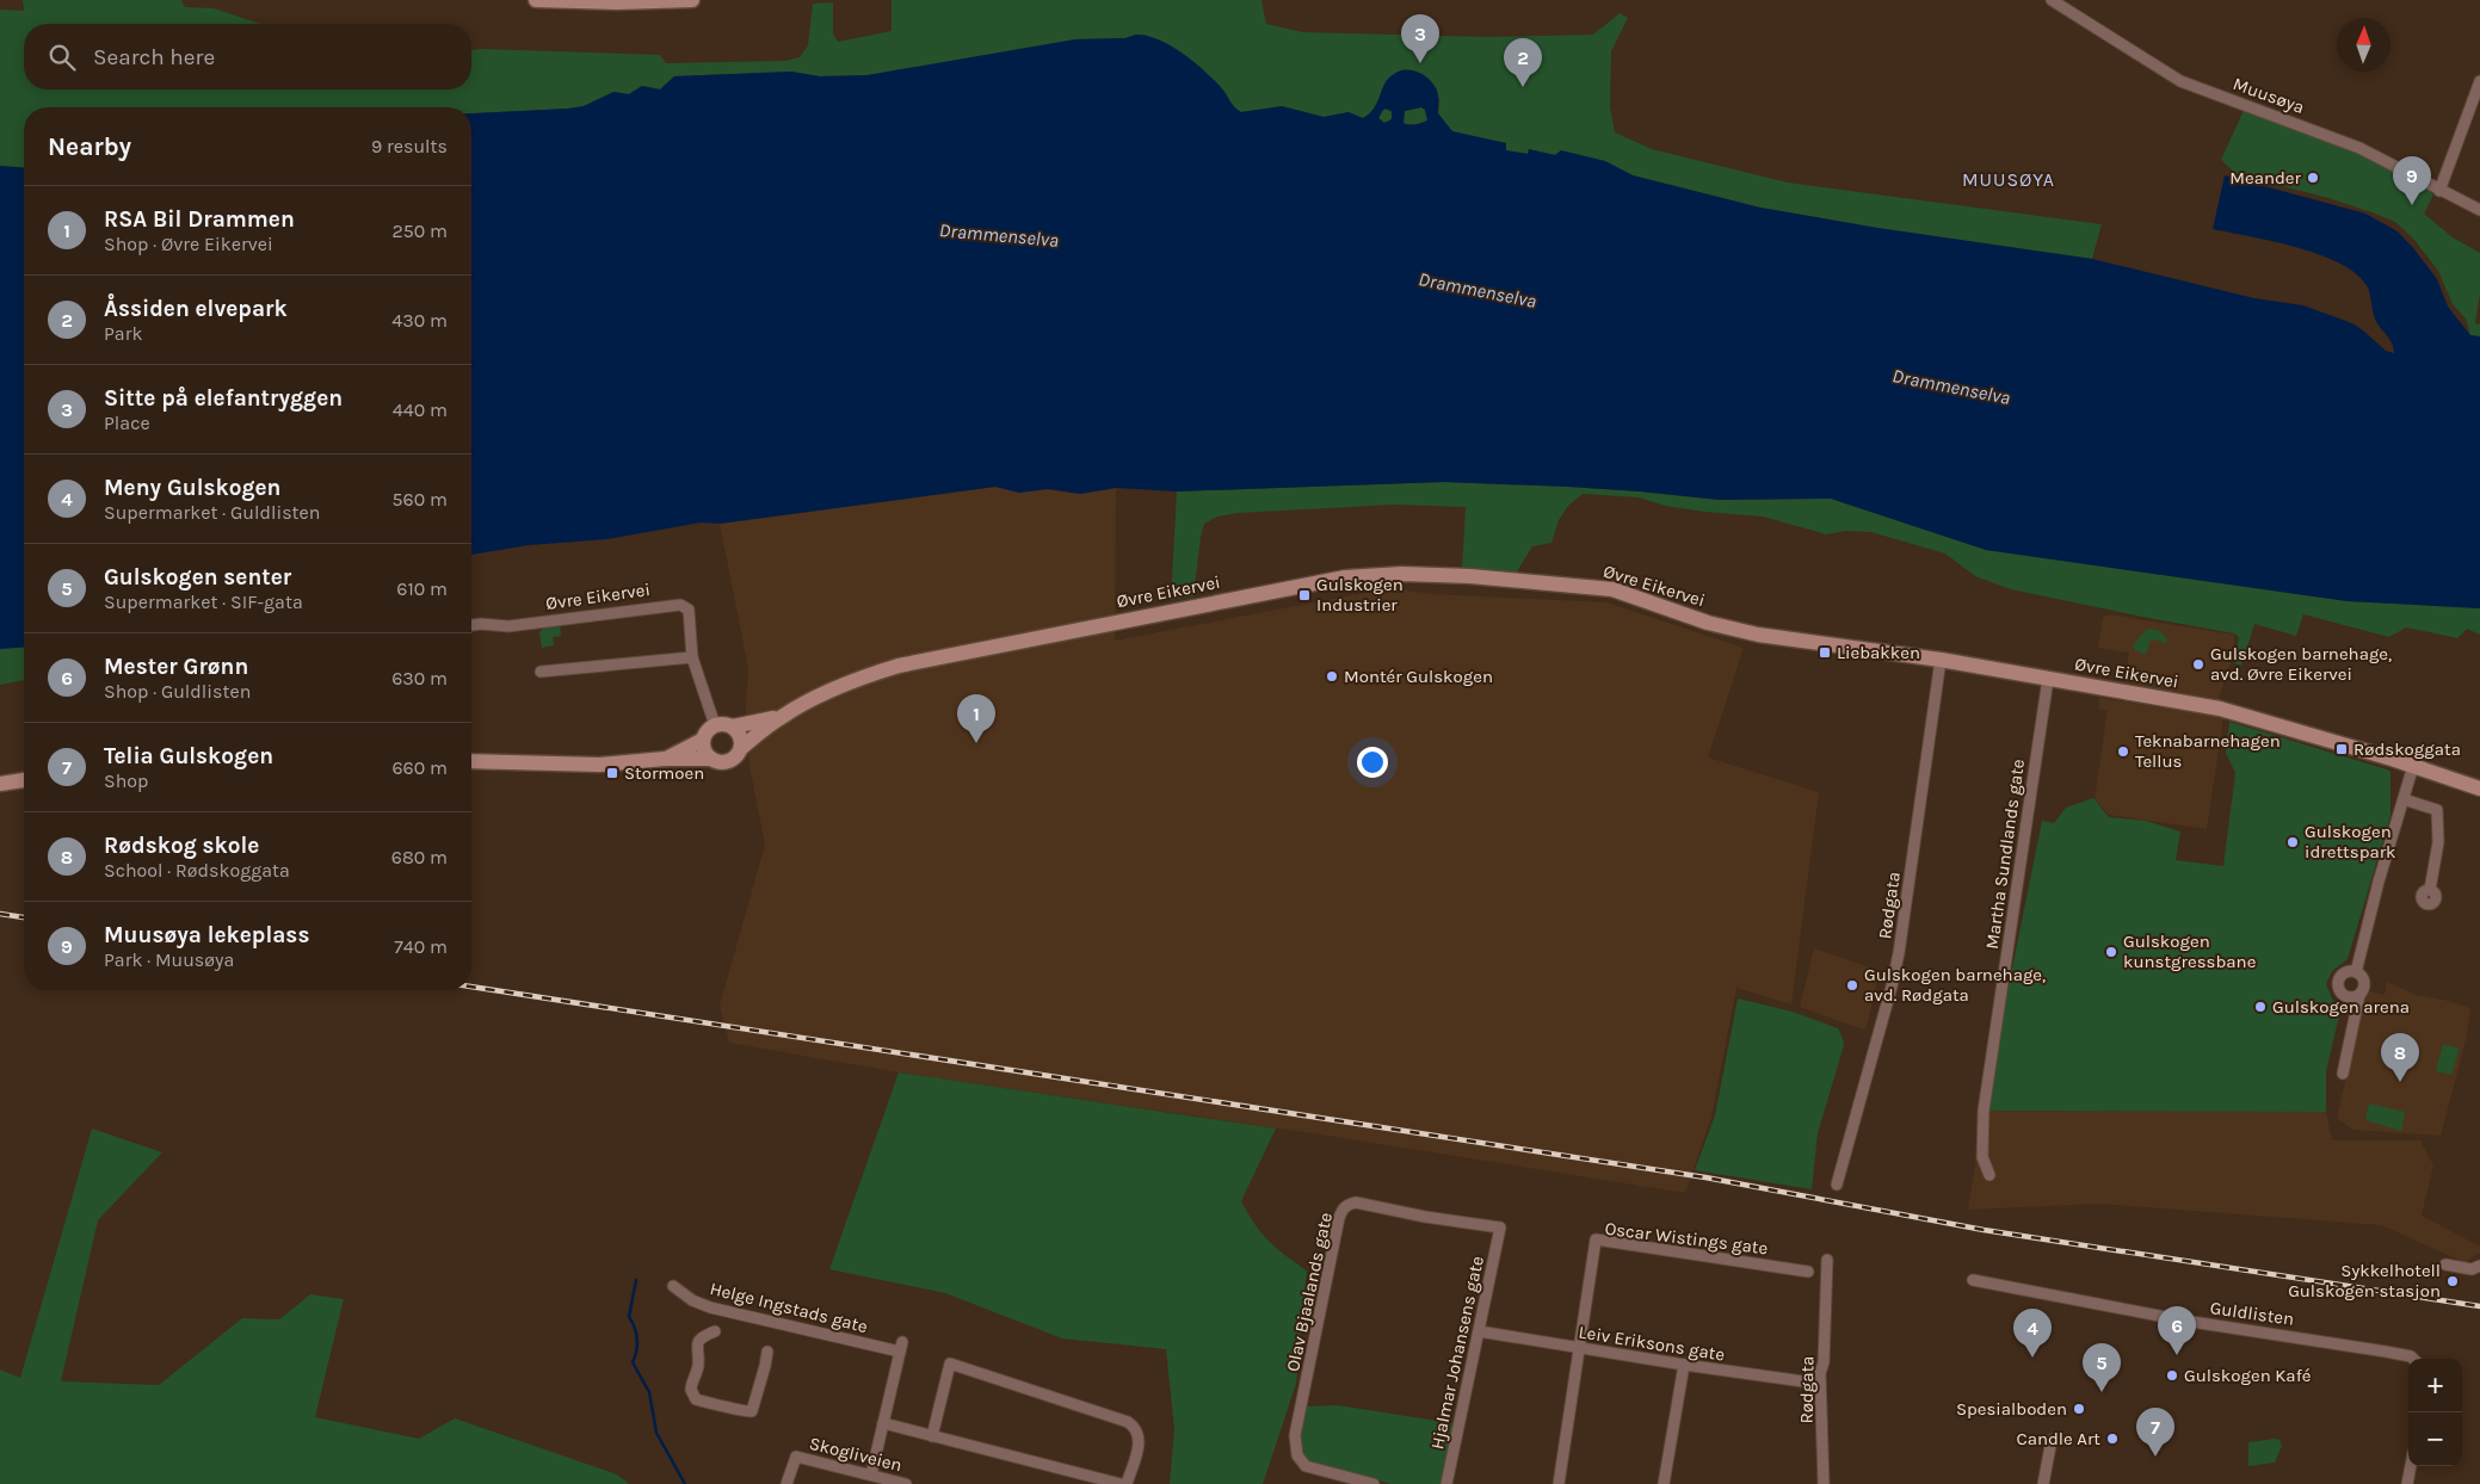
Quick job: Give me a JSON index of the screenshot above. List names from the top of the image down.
{
  "streets": {
    "main road": ["Øvre Eikervei"],
    "street": [
      "Muusøya",
      "Martha Sundlands gate",
      "Rødgata",
      "Oscar Wistings gate",
      "Olav Bjaalands gate",
      "Helge Ingstads gate",
      "Guldlisten",
      "Leiv Eriksons gate",
      "Hjalmar Johansens gate",
      "Skogliveien"
    ]
  },
  "crossings": [
    ["Øvre Eikervei", "Martha Sundlands gate"],
    ["Øvre Eikervei", "Rødgata"],
    ["Rødgata", "Leiv Eriksons gate"],
    ["Oscar Wistings gate", "Leiv Eriksons gate"],
    ["Olav Bjaalands gate", "Hjalmar Johansens gate"],
    ["Leiv Eriksons gate", "Hjalmar Johansens gate"]
  ],
  "districts": ["MUUSØYA"],
  "water": ["Drammenselva"],
  "places": {
    "other": [
      "Meander",
      "Gulskogen barnehage, avd. Øvre Eikervei",
      "Montér Gulskogen",
      "Teknabarnehagen Tellus",
      "Gulskogen idrettspark",
      "Gulskogen kunstgressbane",
      "Gulskogen barnehage, avd. Rødgata",
      "Gulskogen arena",
      "Sykkelhotell Gulskogen stasjon",
      "Gulskogen Kafé",
      "Spesialboden",
      "Candle Art"
    ],
    "transit": [
      "Gulskogen Industrier",
      "Liebakken",
      "Rødskoggata",
      "Stormoen"
    ]
  },
  "north": "top",
  "page": {
    "pins": [
      "3",
      "2",
      "9",
      "1",
      "8",
      "6",
      "4",
      "5",
      "7"
    ],
    "search": "Search here",
    "heading": ["Nearby", "9 results"],
    "list": [
      {
        "mark": "1",
        "name": "RSA Bil Drammen",
        "note": "Shop · Øvre Eikervei",
        "value": "250 m"
      },
      {
        "mark": "2",
        "name": "Åssiden elvepark",
        "note": "Park",
        "value": "430 m"
      },
      {
        "mark": "3",
        "name": "Sitte på elefantryggen",
        "note": "Place",
        "value": "440 m"
      },
      {
        "mark": "4",
        "name": "Meny Gulskogen",
        "note": "Supermarket · Guldlisten",
        "value": "560 m"
      },
      {
        "mark": "5",
        "name": "Gulskogen senter",
        "note": "Supermarket · SIF-gata",
        "value": "610 m"
      },
      {
        "mark": "6",
        "name": "Mester Grønn",
        "note": "Shop · Guldlisten",
        "value": "630 m"
      },
      {
        "mark": "7",
        "name": "Telia Gulskogen",
        "note": "Shop",
        "value": "660 m"
      },
      {
        "mark": "8",
        "name": "Rødskog skole",
        "note": "School · Rødskoggata",
        "value": "680 m"
      },
      {
        "mark": "9",
        "name": "Muusøya lekeplass",
        "note": "Park · Muusøya",
        "value": "740 m"
      }
    ],
    "map_buttons": ["+", "−"]
  }
}
